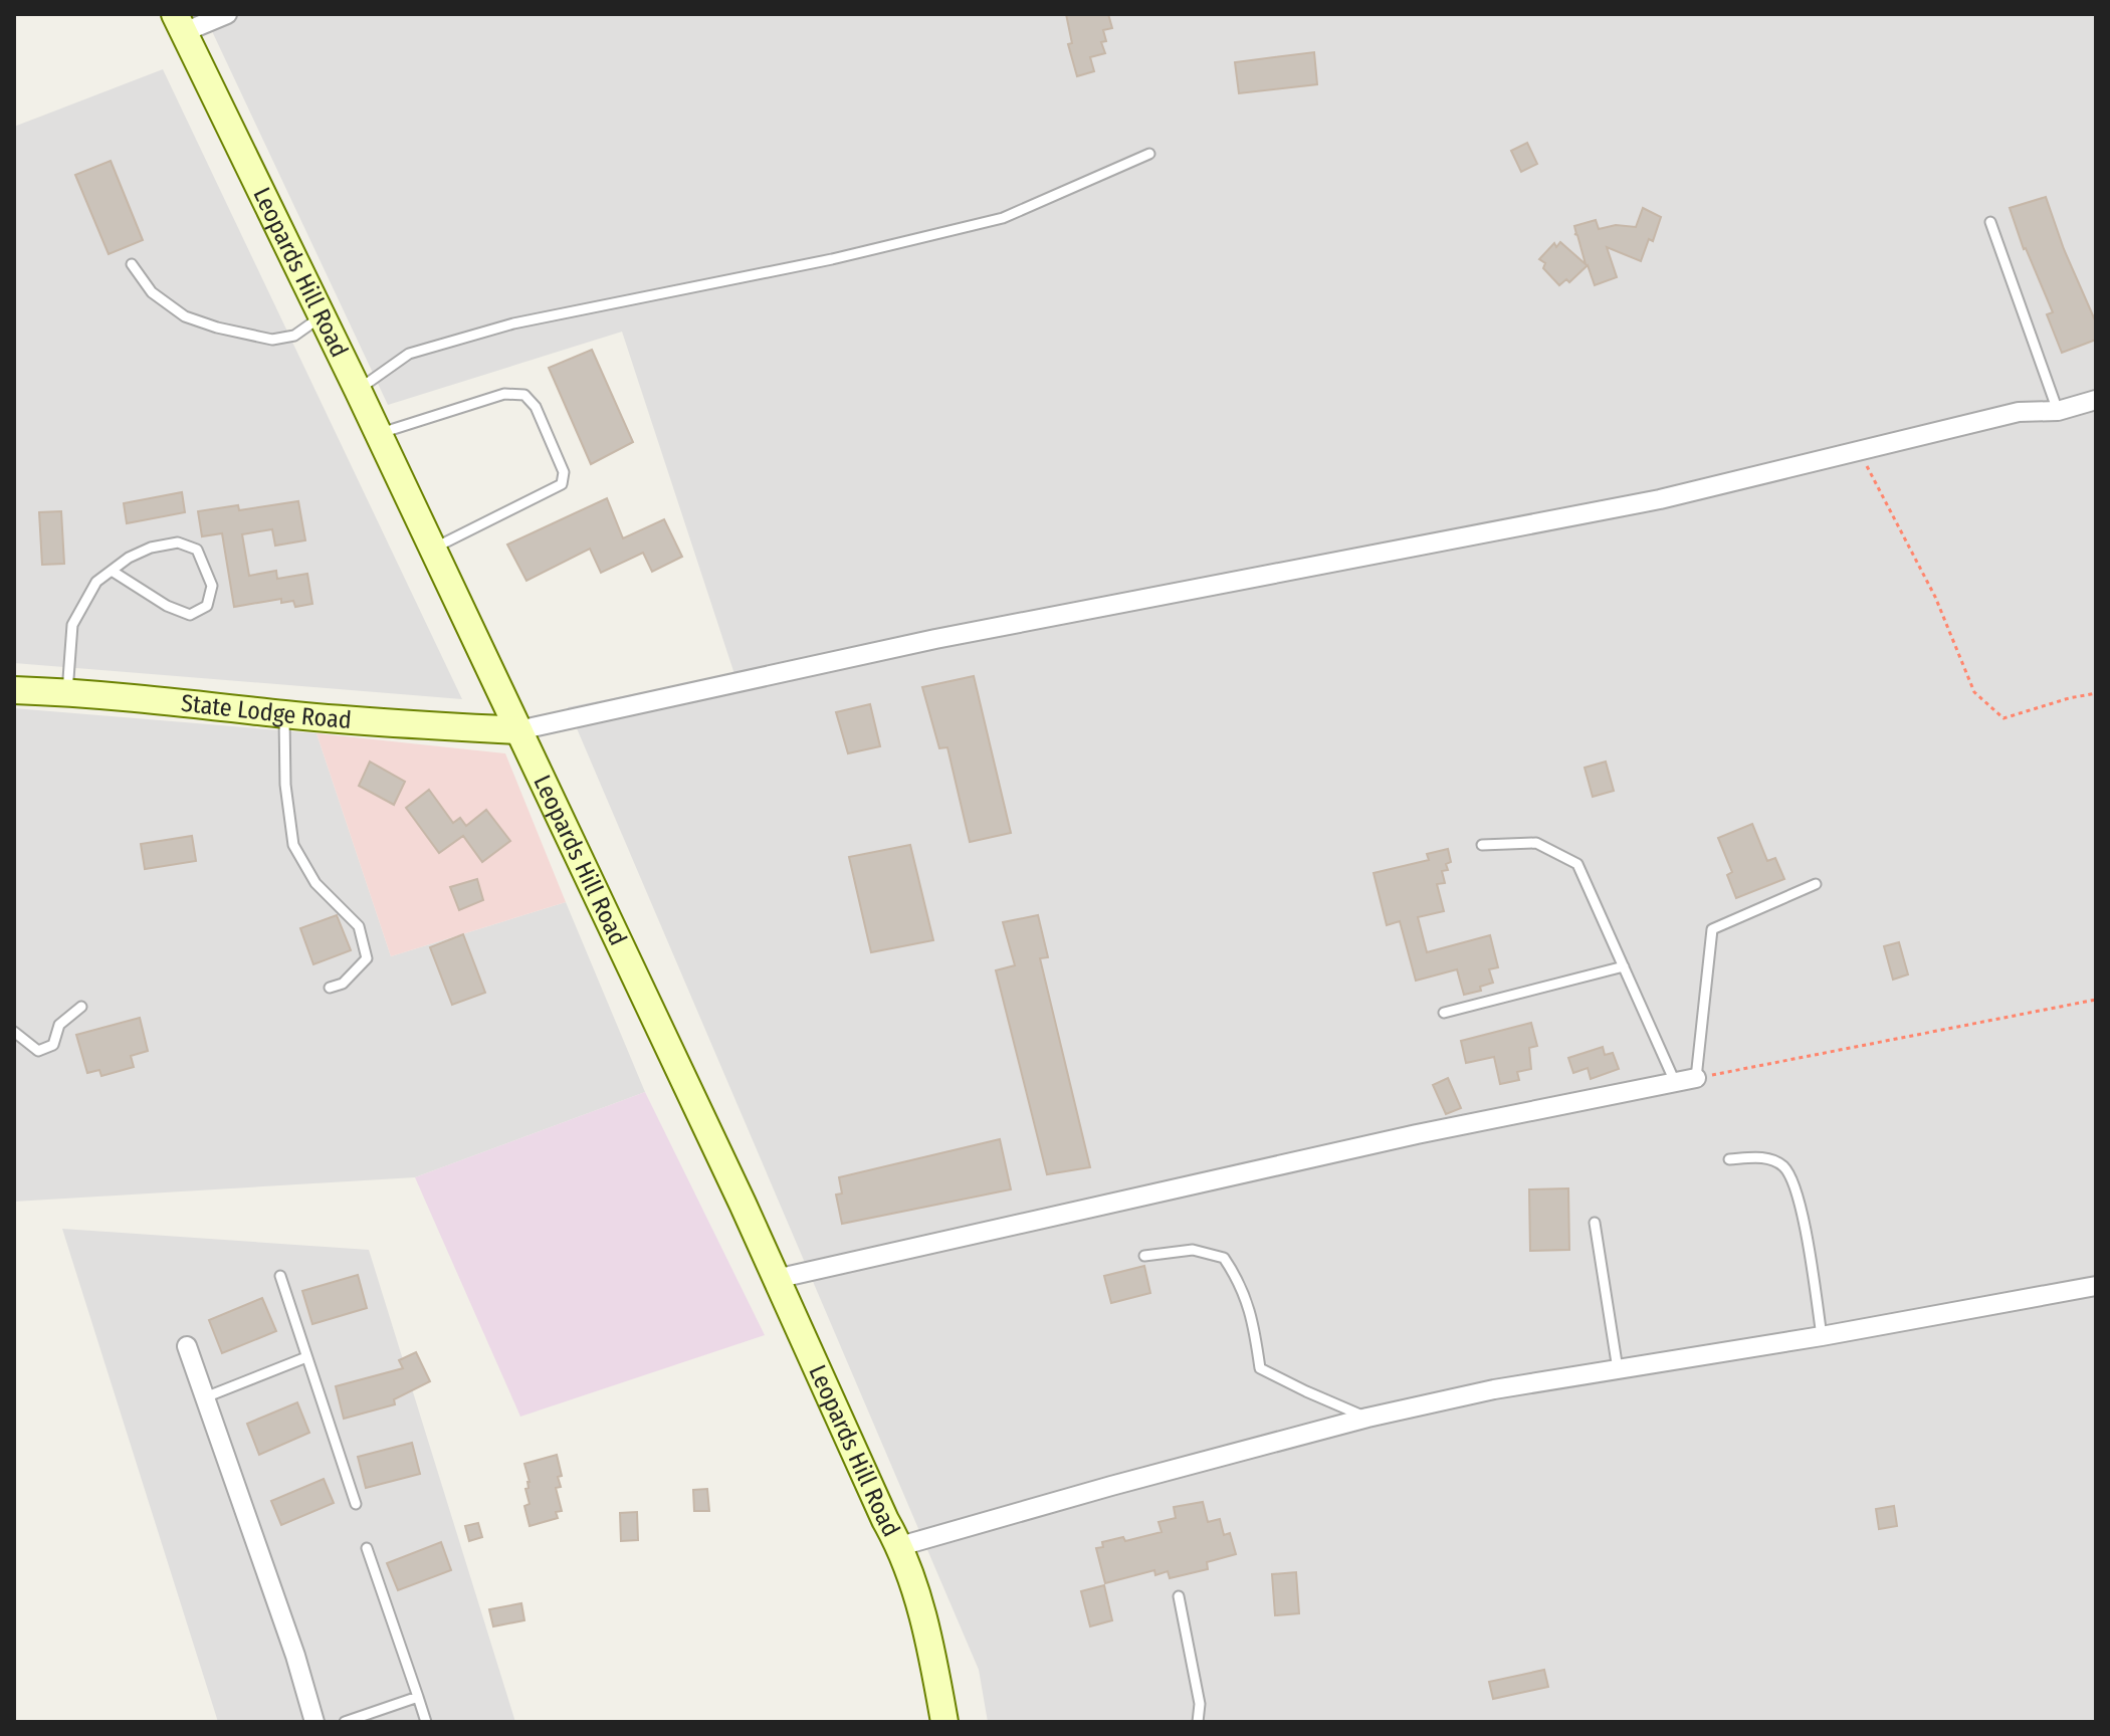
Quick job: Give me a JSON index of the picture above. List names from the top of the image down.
{
  "streets": {
    "main road": ["Leopards Hill Road", "State Lodge Road"]
  },
  "crossings": [
    ["Leopards Hill Road", "State Lodge Road"]
  ]
}
